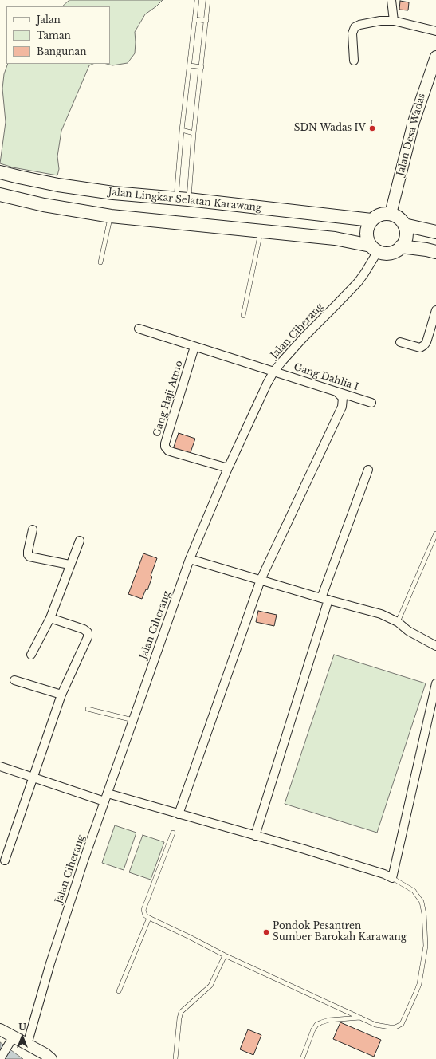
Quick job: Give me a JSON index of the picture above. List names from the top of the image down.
{
  "streets": {
    "main road": ["Jalan Desa Wadas", "Jalan Lingkar Selatan Karawang"],
    "street": ["Jalan Ciherang", "Gang Dahlia I", "Gang Haji Atmo"]
  },
  "crossings": [
    ["Jalan Desa Wadas", "Jalan Lingkar Selatan Karawang"],
    ["Jalan Desa Wadas", "Jalan Ciherang"],
    ["Jalan Lingkar Selatan Karawang", "Jalan Ciherang"],
    ["Jalan Ciherang", "Gang Dahlia I"],
    ["Jalan Ciherang", "Gang Haji Atmo"],
    ["Gang Dahlia I", "Gang Haji Atmo"]
  ],
  "places": ["SDN Wadas IV", "Pondok Pesantren Sumber Barokah Karawang"],
  "legend": ["Jalan", "Taman", "Bangunan"],
  "north": "top"
}
